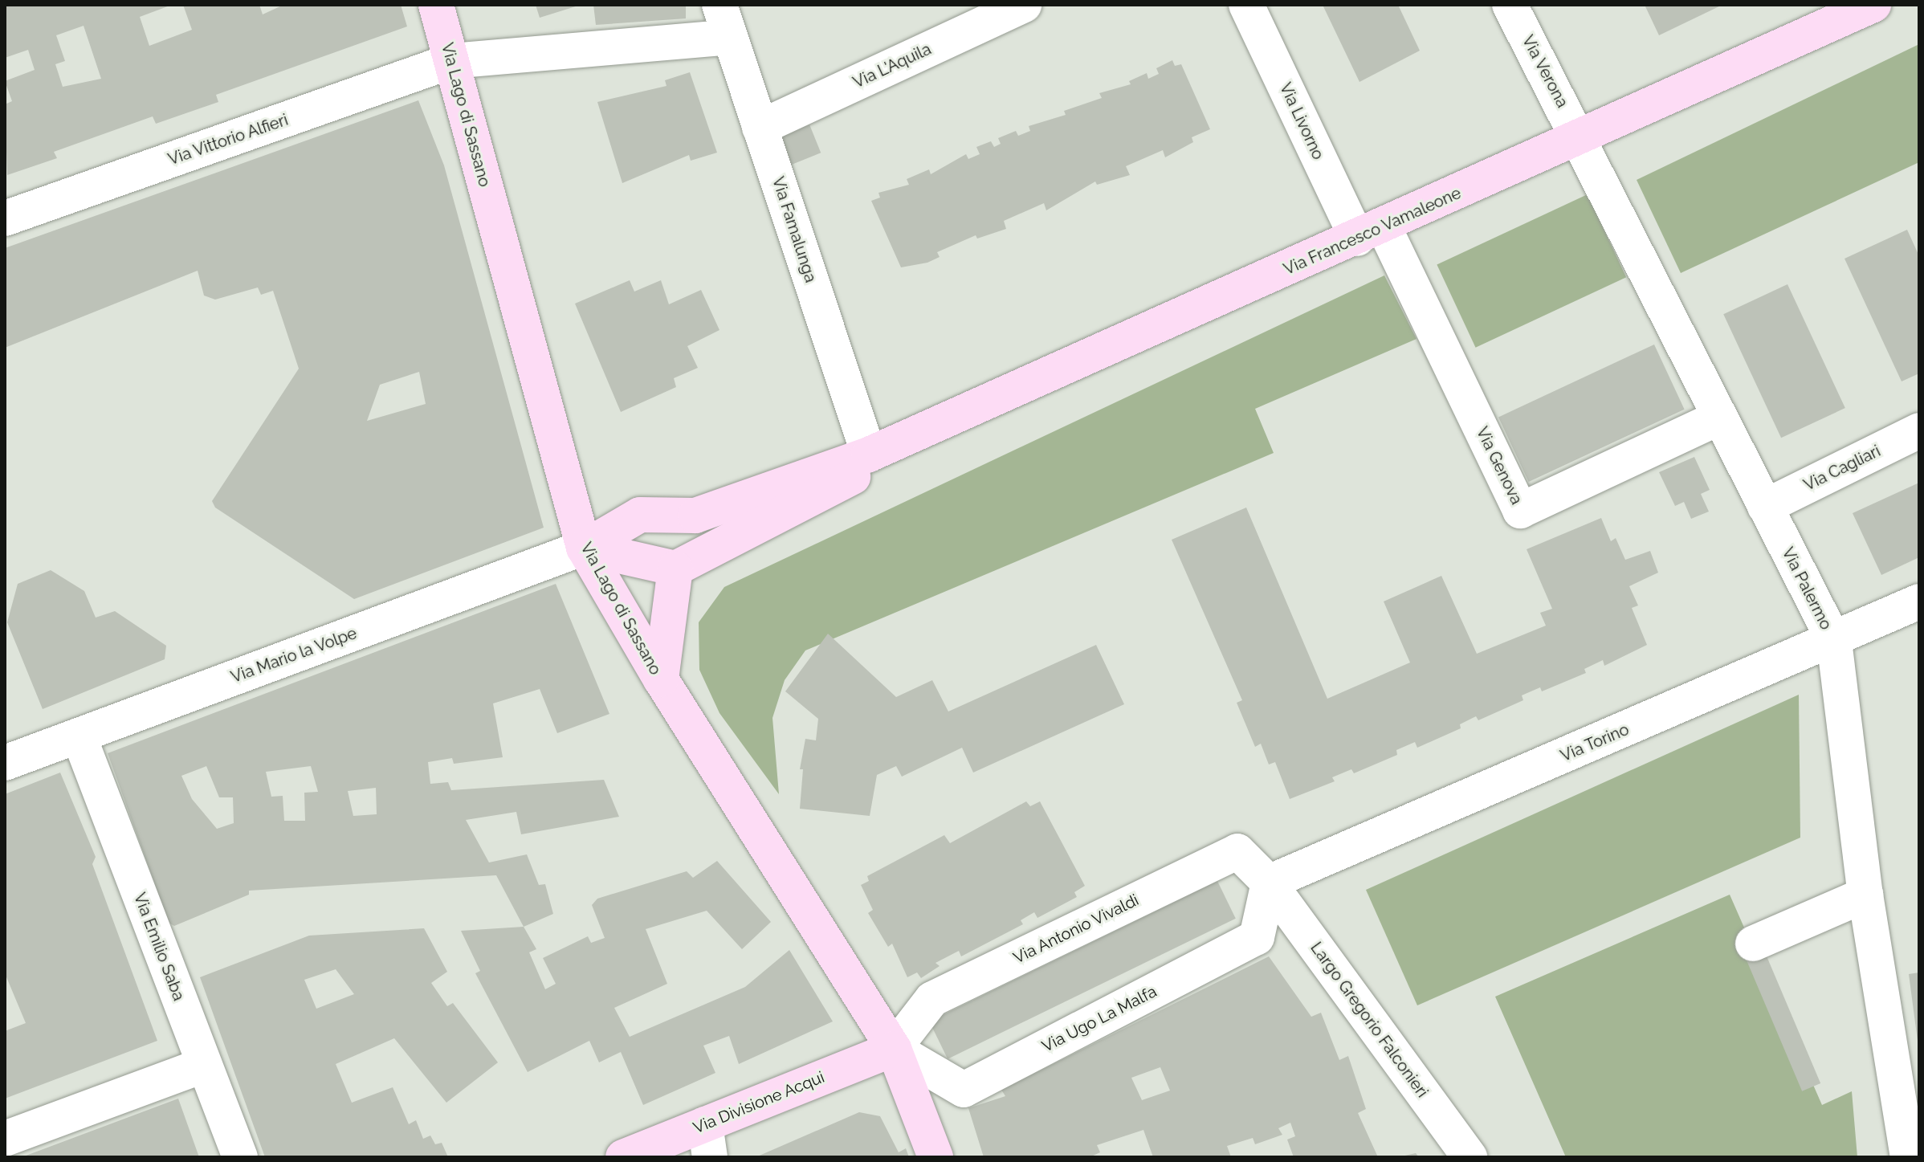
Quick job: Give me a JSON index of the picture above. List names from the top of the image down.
{
  "streets": {
    "main road": ["Via Lago di Sassano", "Via Francesco Vamaleone", "Via Divisione Acqui"],
    "street": [
      "Via L'Aquila",
      "Via Verona",
      "Via Livorno",
      "Via Vittorio Alfieri",
      "Via Famalunga",
      "Via Genova",
      "Via Cagliari",
      "Via Palermo",
      "Via Mario la Volpe",
      "Via Torino",
      "Via Antonio Vivaldi",
      "Via Emilio Saba",
      "Via Ugo La Malfa",
      "Largo Gregorio Falconieri"
    ]
  },
  "crossings": [
    ["Via L'Aquila", "Via Famalunga"],
    ["Via Verona", "Via Francesco Vamaleone"],
    ["Via Verona", "Via Palermo"],
    ["Via Lago di Sassano", "Via Vittorio Alfieri"],
    ["Via Lago di Sassano", "Via Francesco Vamaleone"],
    ["Via Lago di Sassano", "Via Mario la Volpe"],
    ["Via Lago di Sassano", "Via Antonio Vivaldi"],
    ["Via Lago di Sassano", "Via Ugo La Malfa"],
    ["Via Lago di Sassano", "Via Divisione Acqui"],
    ["Via Livorno", "Via Francesco Vamaleone"],
    ["Via Livorno", "Via Genova"],
    ["Via Vittorio Alfieri", "Via Famalunga"],
    ["Via Famalunga", "Via Francesco Vamaleone"],
    ["Via Francesco Vamaleone", "Via Genova"],
    ["Via Francesco Vamaleone", "Via Palermo"],
    ["Via Francesco Vamaleone", "Via Mario la Volpe"],
    ["Via Genova", "Via Palermo"],
    ["Via Cagliari", "Via Palermo"],
    ["Via Palermo", "Via Torino"],
    ["Via Mario la Volpe", "Via Emilio Saba"],
    ["Via Torino", "Via Antonio Vivaldi"],
    ["Via Torino", "Via Ugo La Malfa"],
    ["Via Torino", "Largo Gregorio Falconieri"],
    ["Via Antonio Vivaldi", "Via Ugo La Malfa"],
    ["Via Antonio Vivaldi", "Largo Gregorio Falconieri"],
    ["Via Antonio Vivaldi", "Via Divisione Acqui"],
    ["Via Ugo La Malfa", "Largo Gregorio Falconieri"],
    ["Via Ugo La Malfa", "Via Divisione Acqui"]
  ]
}
